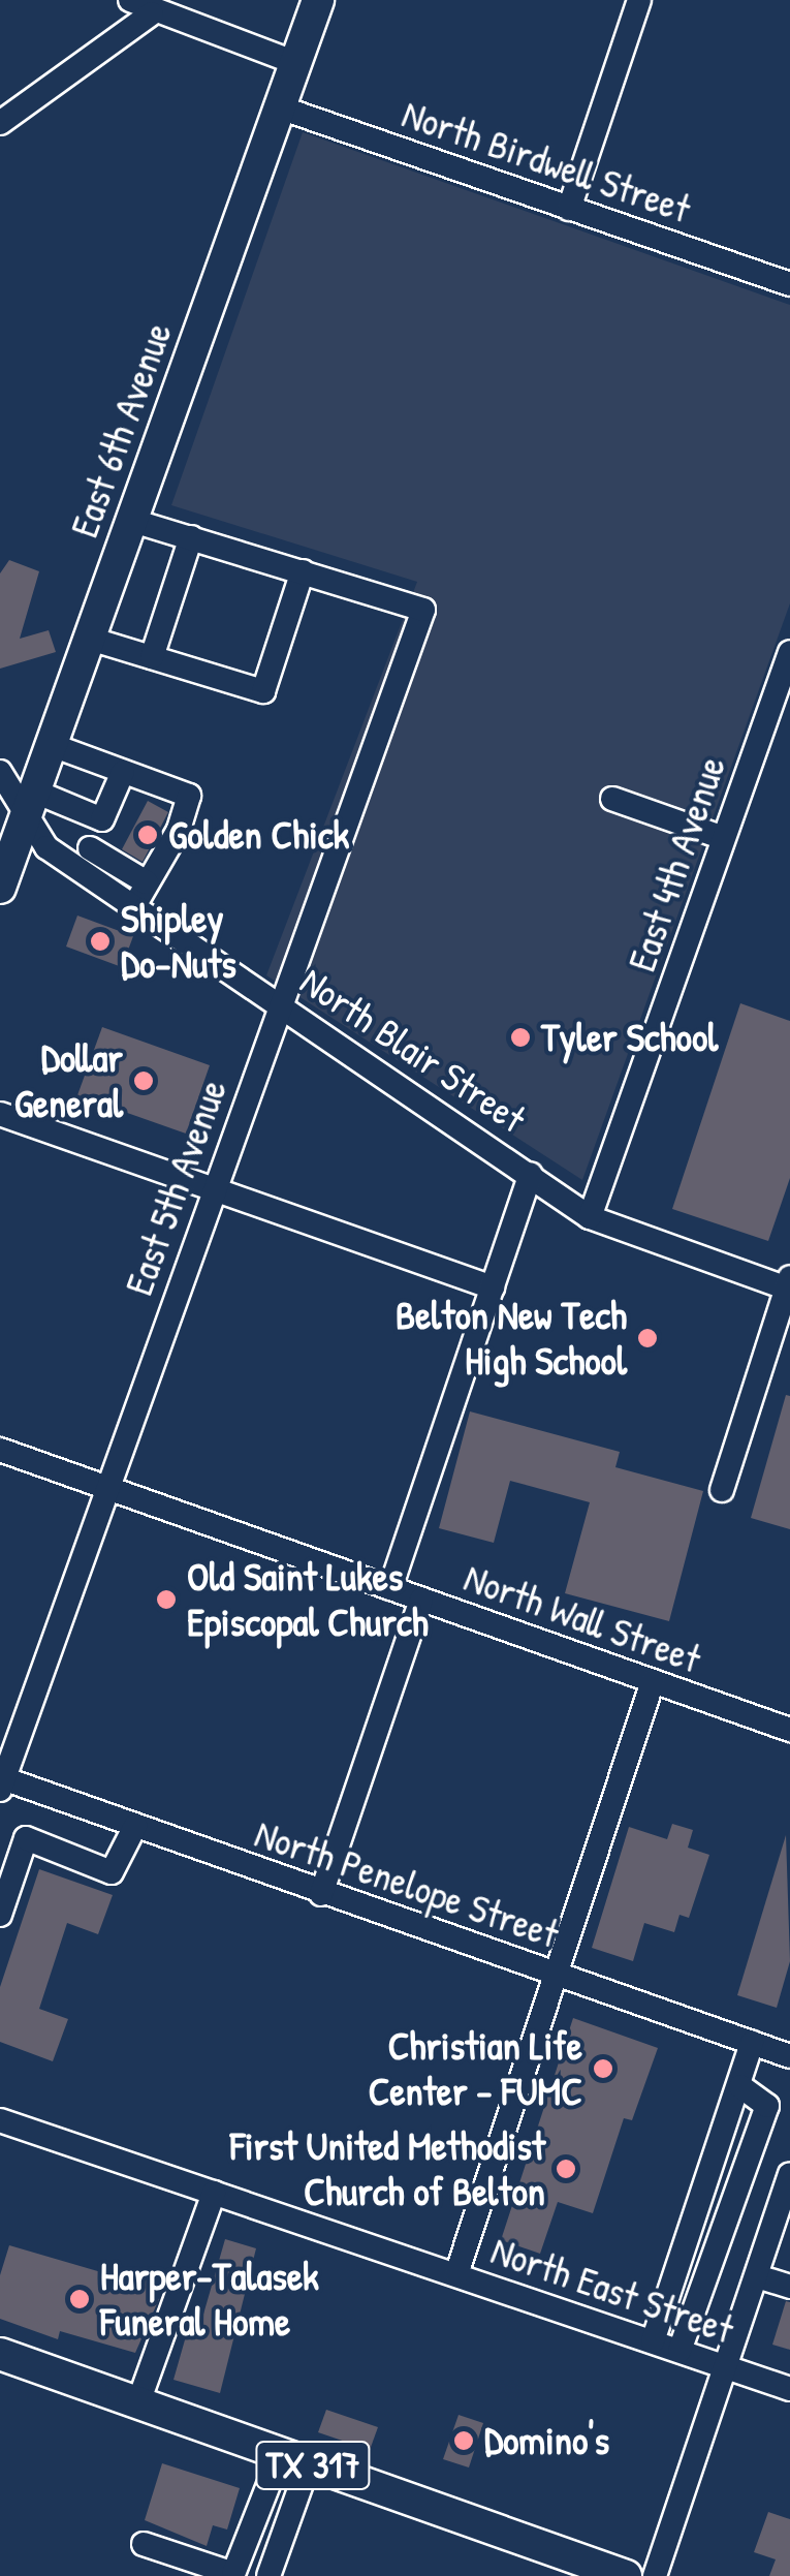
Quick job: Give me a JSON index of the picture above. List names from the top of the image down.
{
  "streets": {
    "main road": ["East 6th Avenue", "TX 317"],
    "street": [
      "North Birdwell Street",
      "East 4th Avenue",
      "North Blair Street",
      "East 5th Avenue",
      "North Wall Street",
      "North Penelope Street",
      "North East Street"
    ]
  },
  "crossings": [
    ["North Birdwell Street", "East 6th Avenue"],
    ["East 6th Avenue", "North Blair Street"],
    ["East 4th Avenue", "North Blair Street"],
    ["North Blair Street", "East 5th Avenue"],
    ["East 5th Avenue", "North Wall Street"],
    ["East 5th Avenue", "North Penelope Street"]
  ],
  "places": [
    "Golden Chick",
    "Shipley Do-Nuts",
    "Tyler School",
    "Dollar General",
    "Belton New Tech High School",
    "Old Saint Lukes Episcopal Church",
    "Christian Life Center - FUMC",
    "First United Methodist Church of Belton",
    "Harper-Talasek Funeral Home",
    "Domino's"
  ]
}
